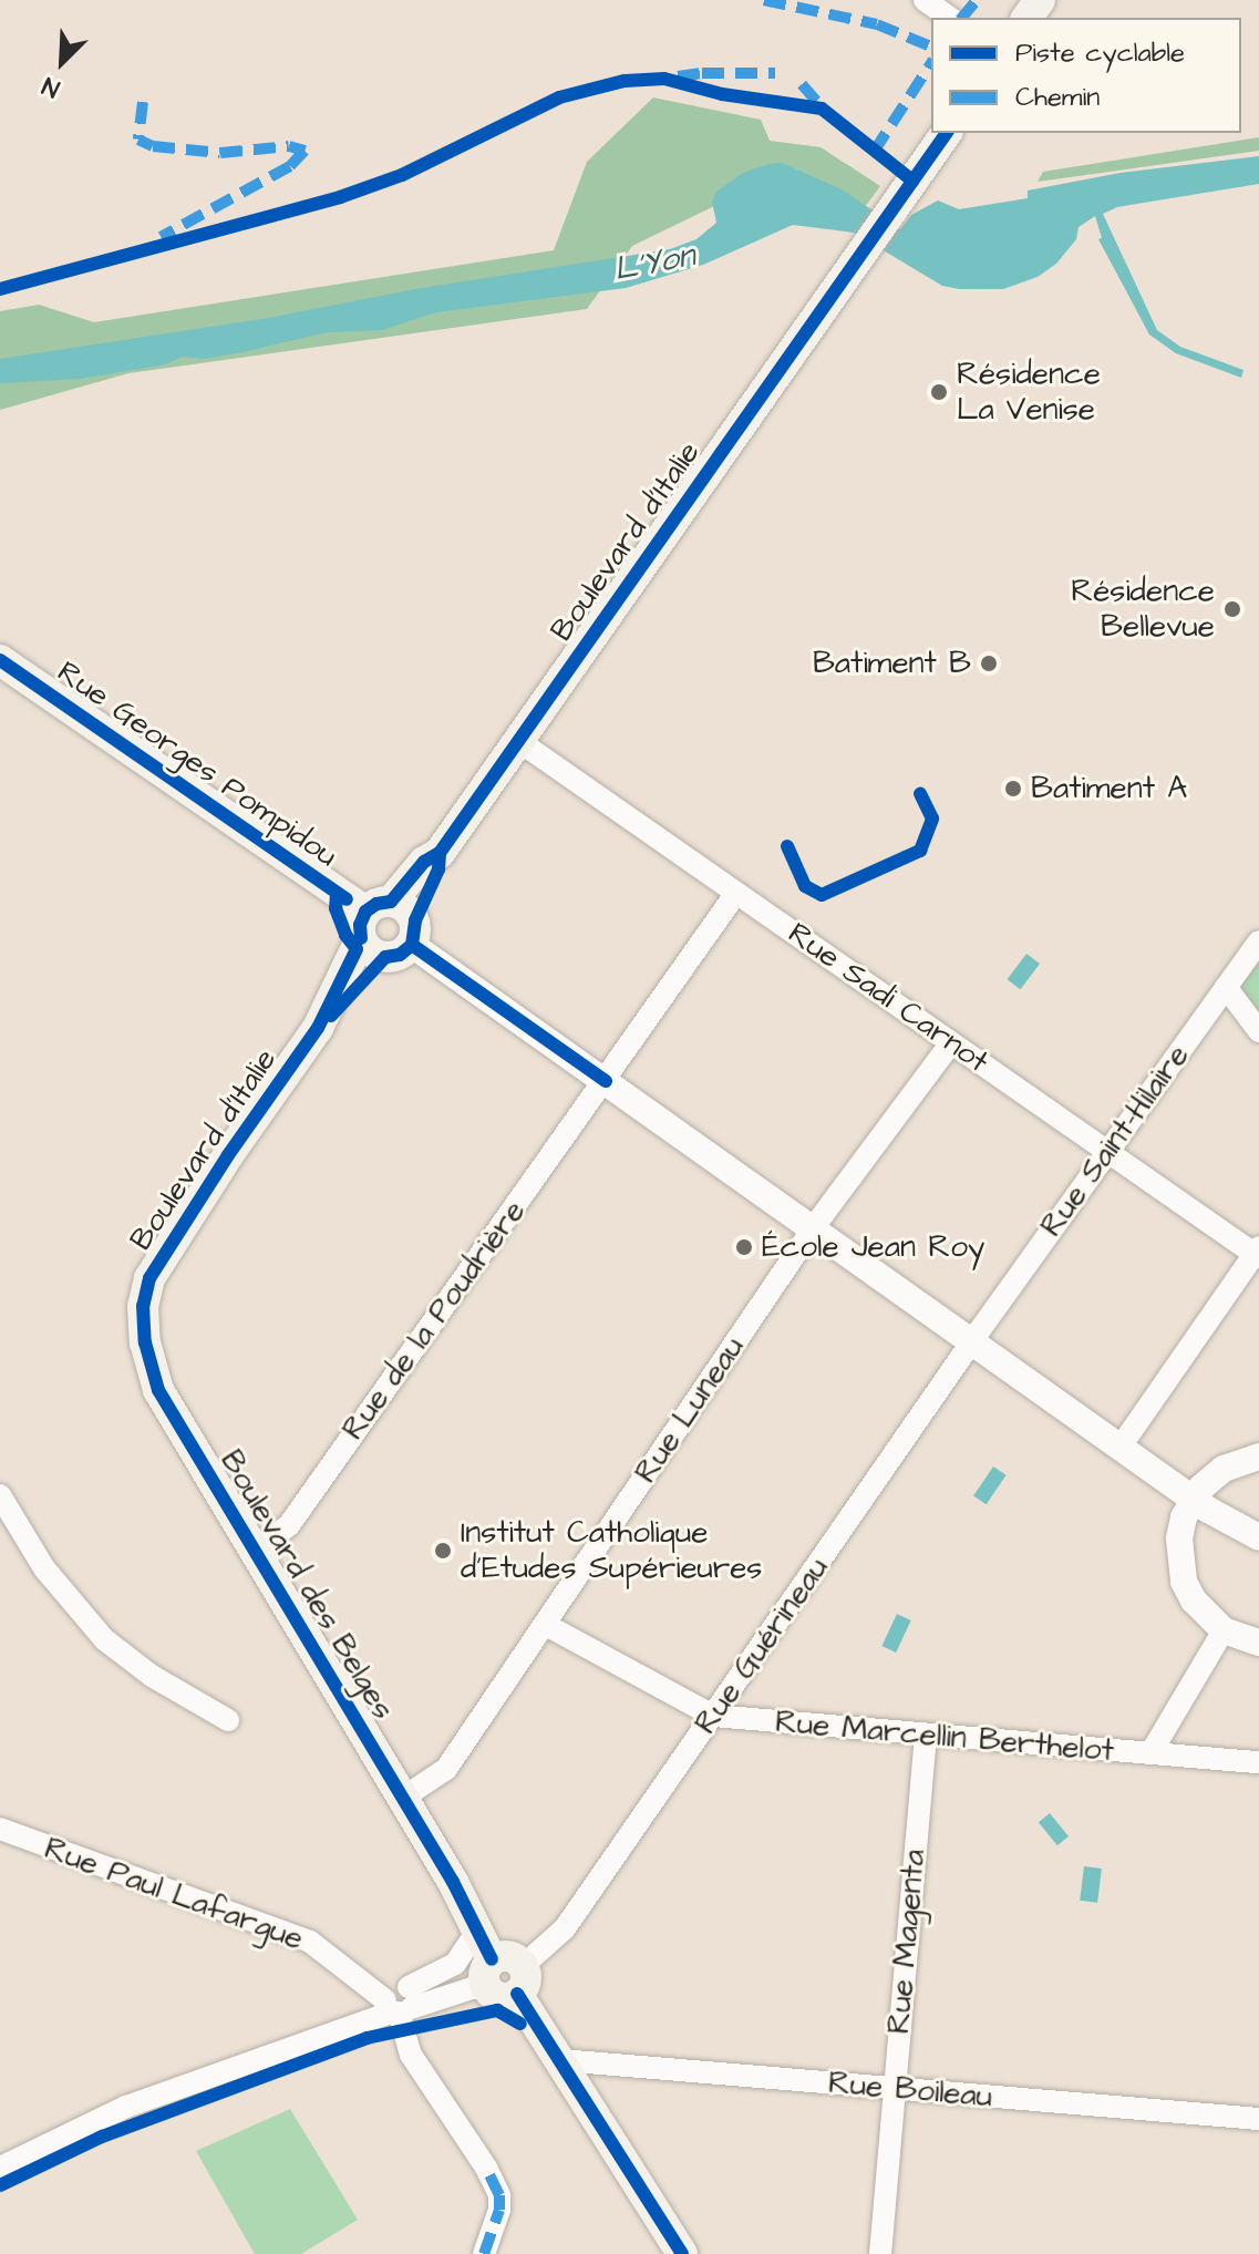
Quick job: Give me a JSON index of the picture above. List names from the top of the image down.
{
  "streets": {
    "main road": ["Boulevard d'Italie", "Rue Georges Pompidou", "Boulevard des Belges"],
    "street": [
      "Rue Sadi Carnot",
      "Rue Saint-Hilaire",
      "Rue de la Poudrière",
      "Rue Luneau",
      "Rue Guérineau",
      "Rue Marcellin Berthelot",
      "Rue Paul Lafargue",
      "Rue Magenta",
      "Rue Boileau"
    ]
  },
  "crossings": [
    ["Boulevard d'Italie", "Rue Georges Pompidou"],
    ["Boulevard d'Italie", "Rue Sadi Carnot"],
    ["Boulevard d'Italie", "Boulevard des Belges"],
    ["Rue Sadi Carnot", "Rue Saint-Hilaire"],
    ["Rue Sadi Carnot", "Rue de la Poudrière"],
    ["Rue Sadi Carnot", "Rue Luneau"],
    ["Rue Saint-Hilaire", "Rue Guérineau"],
    ["Rue de la Poudrière", "Boulevard des Belges"],
    ["Rue Luneau", "Boulevard des Belges"],
    ["Rue Luneau", "Rue Marcellin Berthelot"],
    ["Rue Guérineau", "Rue Marcellin Berthelot"],
    ["Rue Marcellin Berthelot", "Rue Magenta"],
    ["Rue Magenta", "Rue Boileau"]
  ],
  "water": ["L'Yon"],
  "places": [
    "Résidence La Venise",
    "Résidence Bellevue",
    "Batiment B",
    "Batiment A",
    "École Jean Roy",
    "Institut Catholique d'Etudes Supérieures"
  ],
  "legend": ["Piste cyclable", "Chemin"],
  "north": "bottom left"
}
